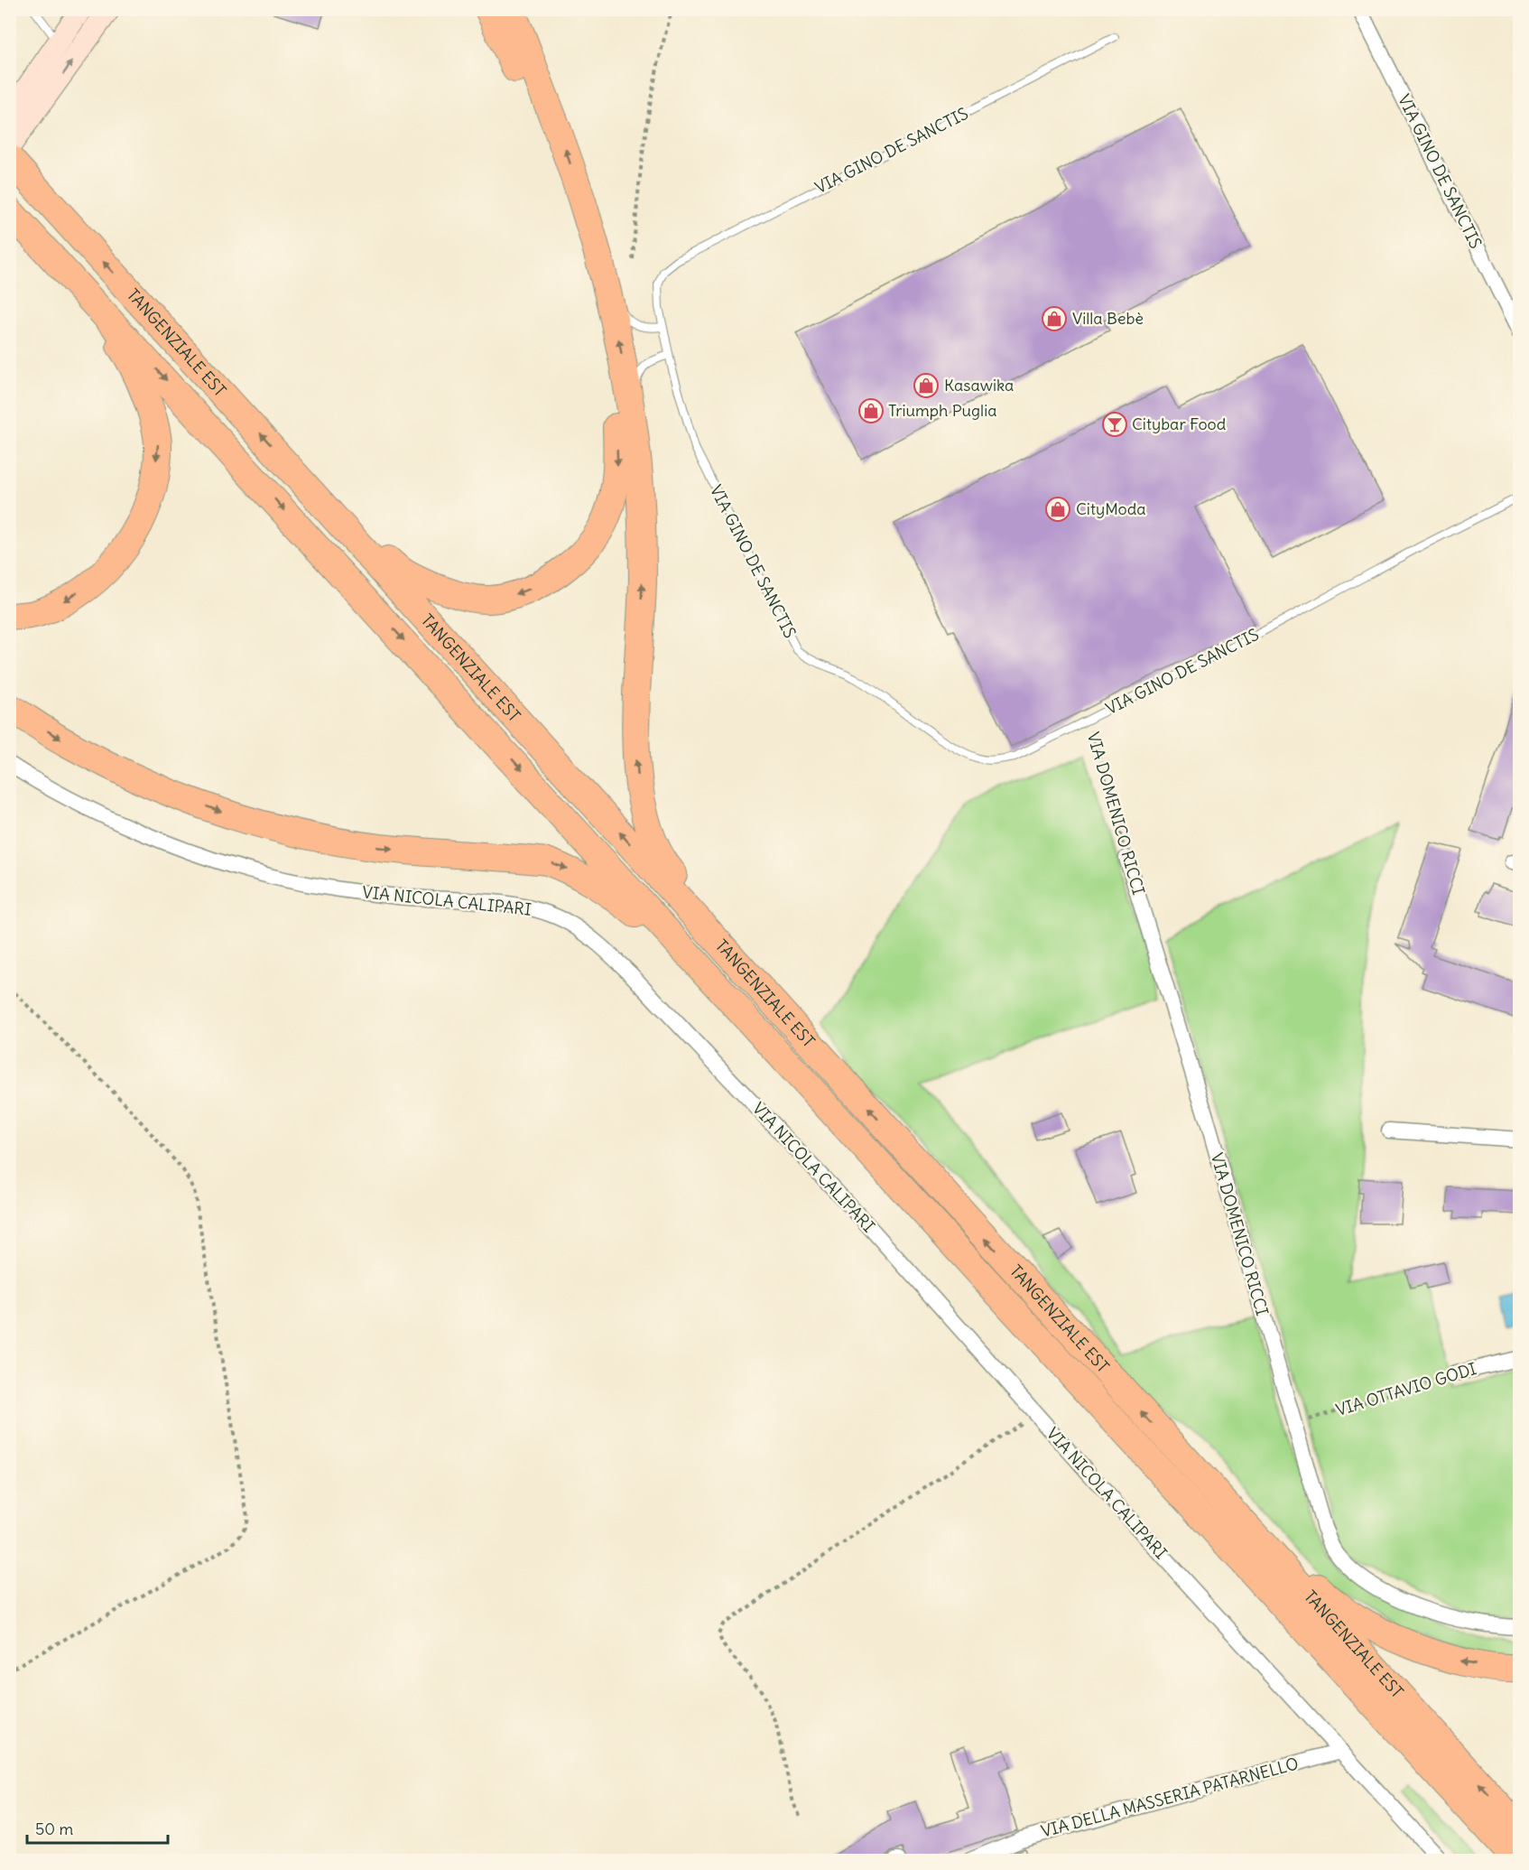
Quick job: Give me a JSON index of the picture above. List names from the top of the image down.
{
  "streets": {
    "highway": ["TANGENZIALE EST"],
    "street": [
      "VIA GINO DE SANCTIS",
      "VIA DOMENICO RICCI",
      "VIA NICOLA CALIPARI",
      "VIA OTTAVIO GODI",
      "VIA DELLA MASSERIA PATARNELLO"
    ]
  },
  "crossings": [
    ["VIA GINO DE SANCTIS", "VIA DOMENICO RICCI"],
    ["VIA DOMENICO RICCI", "VIA OTTAVIO GODI"],
    ["VIA NICOLA CALIPARI", "VIA DELLA MASSERIA PATARNELLO"]
  ],
  "places": {
    "shop": [
      "Villa Bebè",
      "Kasawika",
      "Triumph Puglia",
      "CityModa"
    ],
    "bar": ["Citybar Food"]
  },
  "scale_bar": "50 m"
}
